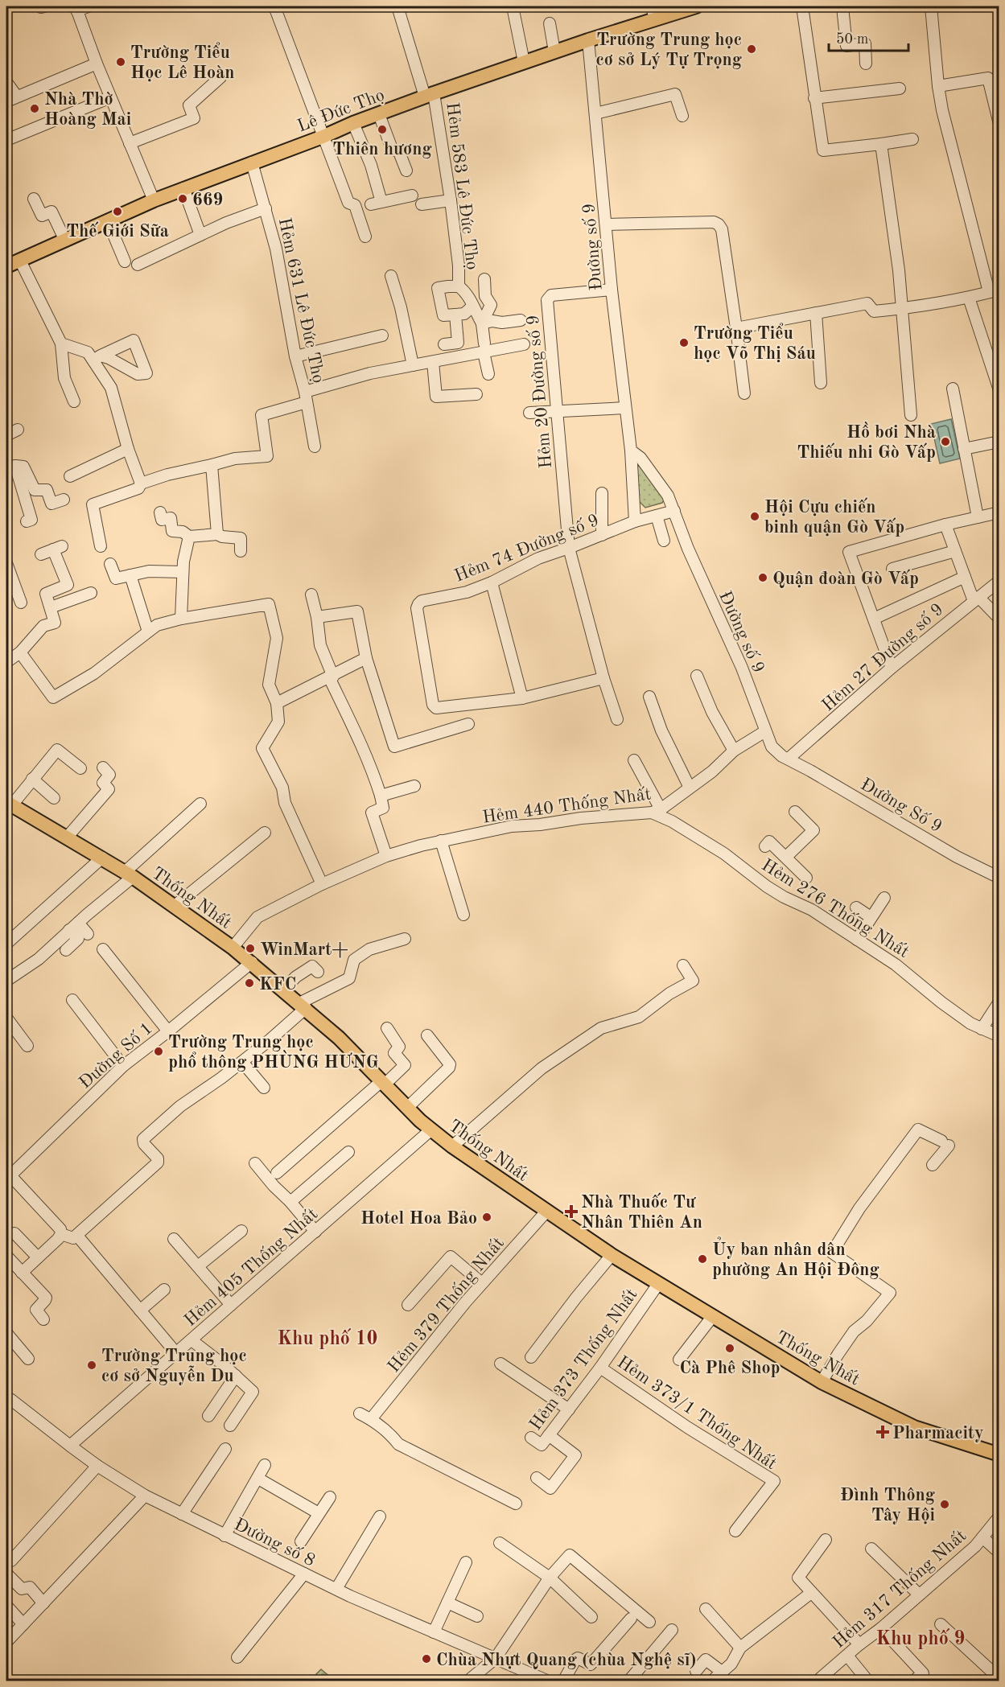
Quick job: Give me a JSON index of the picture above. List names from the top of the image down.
{
  "streets": {
    "main road": ["Lê Đức Thọ", "Thống Nhất"],
    "street": [
      "Hẻm 583 Lê Đức Thọ",
      "Đường số 9",
      "Hẻm 631 Lê Đức Thọ",
      "Hẻm 20 Đường số 9",
      "Hẻm 74 Đường số 9",
      "Hẻm 27 Đường số 9",
      "Hẻm 440 Thống Nhất",
      "Đường Số 9",
      "Hẻm 276 Thống Nhất",
      "Đường Số 1",
      "Hẻm 405 Thống Nhất",
      "Hẻm 379 Thống Nhất",
      "Hẻm 373 Thống Nhất",
      "Hẻm 373/1 Thống Nhất",
      "Đường số 8",
      "Hẻm 317 Thống Nhất"
    ]
  },
  "crossings": [
    ["Lê Đức Thọ", "Hẻm 583 Lê Đức Thọ"],
    ["Lê Đức Thọ", "Đường số 9"],
    ["Lê Đức Thọ", "Hẻm 631 Lê Đức Thọ"],
    ["Đường số 9", "Hẻm 20 Đường số 9"],
    ["Đường số 9", "Hẻm 74 Đường số 9"],
    ["Đường số 9", "Hẻm 27 Đường số 9"],
    ["Đường số 9", "Hẻm 440 Thống Nhất"],
    ["Đường số 9", "Đường Số 9"],
    ["Hẻm 20 Đường số 9", "Hẻm 74 Đường số 9"],
    ["Hẻm 27 Đường số 9", "Đường Số 9"],
    ["Hẻm 440 Thống Nhất", "Thống Nhất"],
    ["Hẻm 440 Thống Nhất", "Hẻm 276 Thống Nhất"],
    ["Thống Nhất", "Đường Số 1"],
    ["Thống Nhất", "Hẻm 405 Thống Nhất"],
    ["Thống Nhất", "Hẻm 379 Thống Nhất"],
    ["Thống Nhất", "Hẻm 373 Thống Nhất"],
    ["Hẻm 405 Thống Nhất", "Đường số 8"],
    ["Hẻm 373 Thống Nhất", "Hẻm 373/1 Thống Nhất"]
  ],
  "districts": ["Khu phố 10", "Khu phố 9"],
  "places": {
    "other": [
      "Trường Trung học cơ sở Lý Tự Trọng",
      "Trường Tiểu Học Lê Hoàn",
      "Nhà Thờ Hoàng Mai",
      "Thiên hương",
      "669",
      "Thế Giới Sữa",
      "Trường Tiểu học Võ Thị Sáu",
      "Hồ bơi Nhà Thiếu nhi Gò Vấp",
      "Hội Cựu chiến binh quận Gò Vấp",
      "Quận đoàn Gò Vấp",
      "WinMart+",
      "KFC",
      "Trường Trung học phổ thông PHÙNG HƯNG",
      "Hotel Hoa Bảo",
      "Ủy ban nhân dân phường An Hội Đông",
      "Cà Phê Shop",
      "Trường Trung học cơ sở Nguyễn Du",
      "Đình Thông Tây Hội",
      "Chùa Nhựt Quang (chùa Nghệ sĩ)"
    ],
    "health": ["Nhà Thuốc Tư Nhân Thiên An", "Pharmacity"]
  },
  "scale_bar": "50 m"
}
